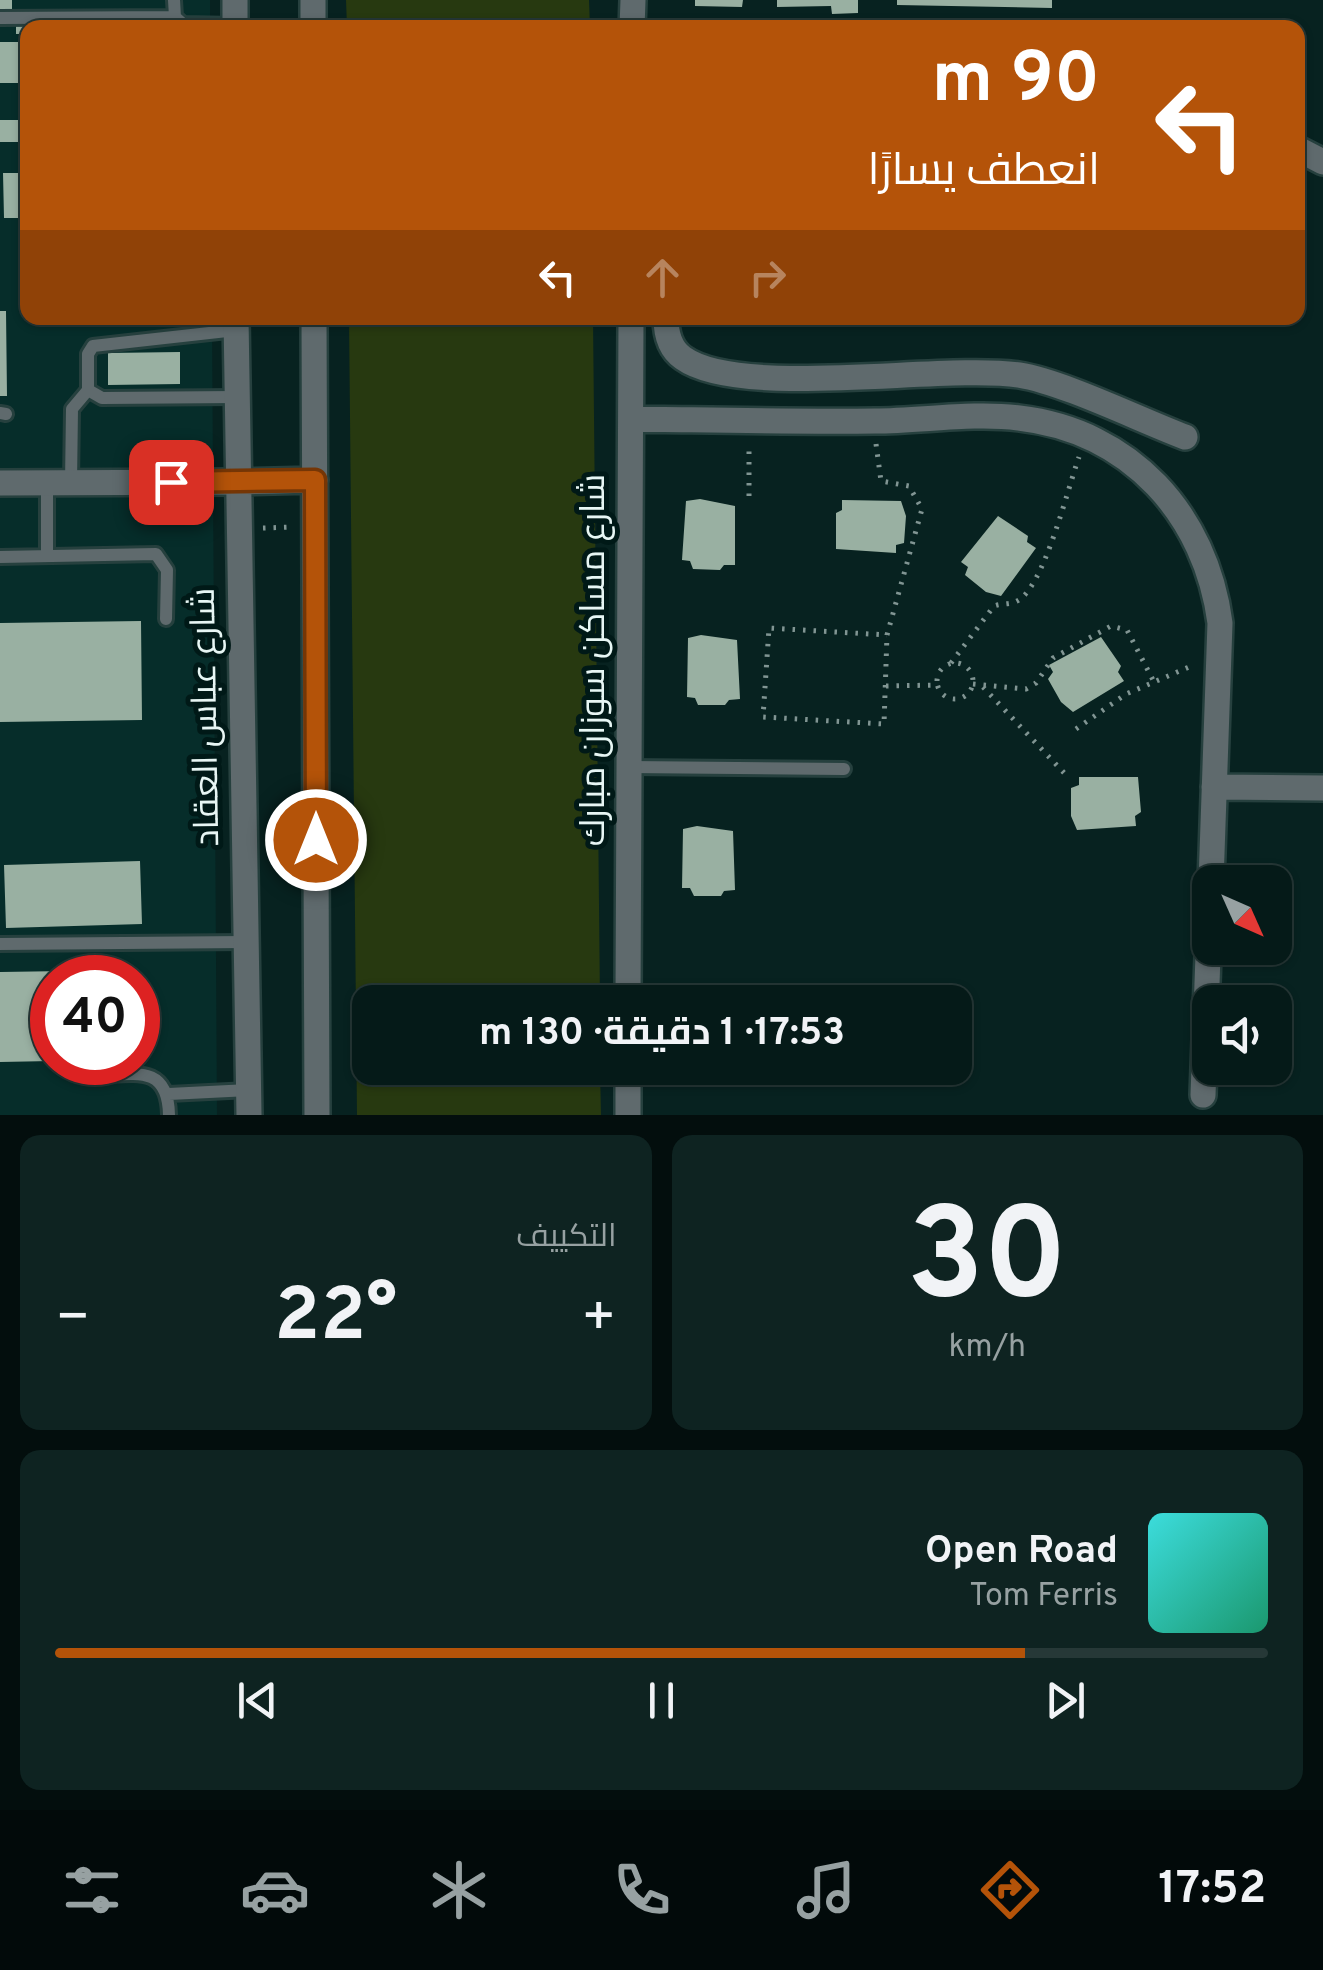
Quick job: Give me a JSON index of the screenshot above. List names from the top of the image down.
{
  "streets": {
    "street": ["شارع مساكن سوزان مبارك", "شارع عباس العقاد"]
  },
  "north": "bottom right",
  "page": {
    "turn": ["90 m", "انعطف يسارًا"],
    "limit": "40",
    "trip": "17:53 · 1 دقيقة · 130 m",
    "tile": [
      ["30", "km/h"],
      "التكييف"
    ],
    "heat": ["−", "22°", "+"],
    "song": ["Open Road", "Tom Ferris"],
    "tabs": "17:52"
  }
}
